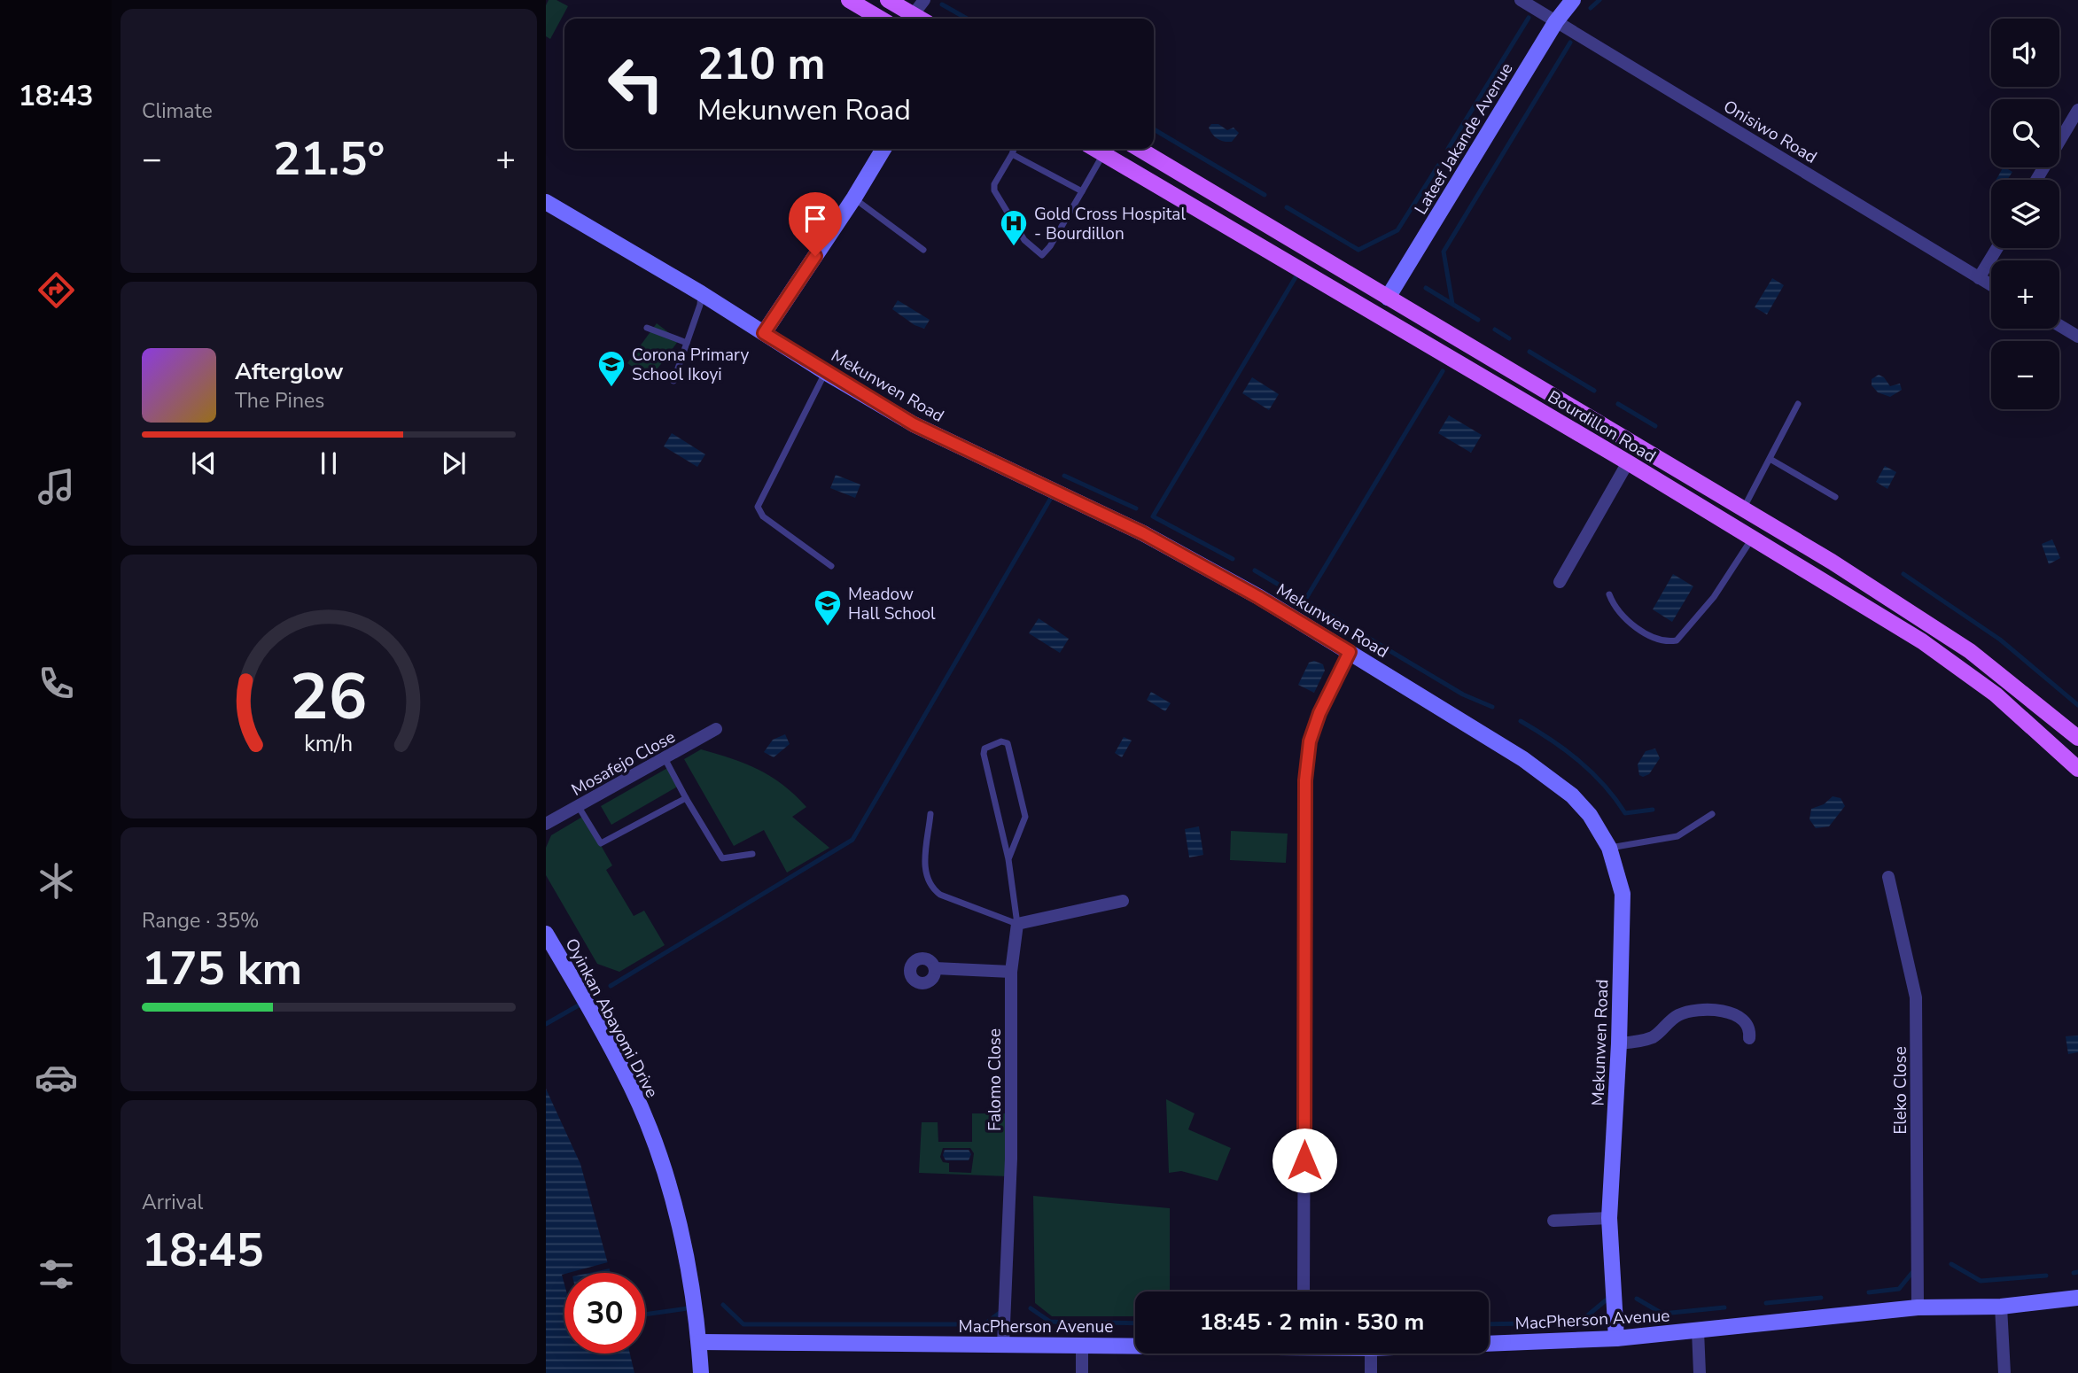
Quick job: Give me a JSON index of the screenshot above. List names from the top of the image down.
{
  "streets": {
    "main road": ["Bourdillon Road"],
    "street": [
      "Onisiwo Road",
      "Lateef Jakande Avenue",
      "Mekunwen Road",
      "Mosafejo Close",
      "Oyinkan Abayomi Drive",
      "Falomo Close",
      "Eleko Close",
      "MacPherson Avenue"
    ]
  },
  "crossings": [
    ["Onisiwo Road", "Lateef Jakande Avenue"],
    ["Lateef Jakande Avenue", "Bourdillon Road"],
    ["Mekunwen Road", "MacPherson Avenue"],
    ["Oyinkan Abayomi Drive", "MacPherson Avenue"],
    ["Falomo Close", "MacPherson Avenue"],
    ["Eleko Close", "MacPherson Avenue"]
  ],
  "places": {
    "hospital": ["Gold Cross Hospital - Bourdillon"],
    "school or university": ["Corona Primary School Ikoyi", "Meadow Hall School"]
  },
  "page": {
    "tabs": "18:43",
    "tile": [
      "Climate",
      ["Range · 35%", "175 km"],
      ["Arrival", "18:45"]
    ],
    "map_buttons": ["+", "−"],
    "turn": ["210 m", "Mekunwen Road"],
    "heat": ["−", "21.5°", "+"],
    "song": ["Afterglow", "The Pines"],
    "limit": "30",
    "trip": "18:45 · 2 min · 530 m",
    "gauge": ["26", "km/h"]
  }
}
